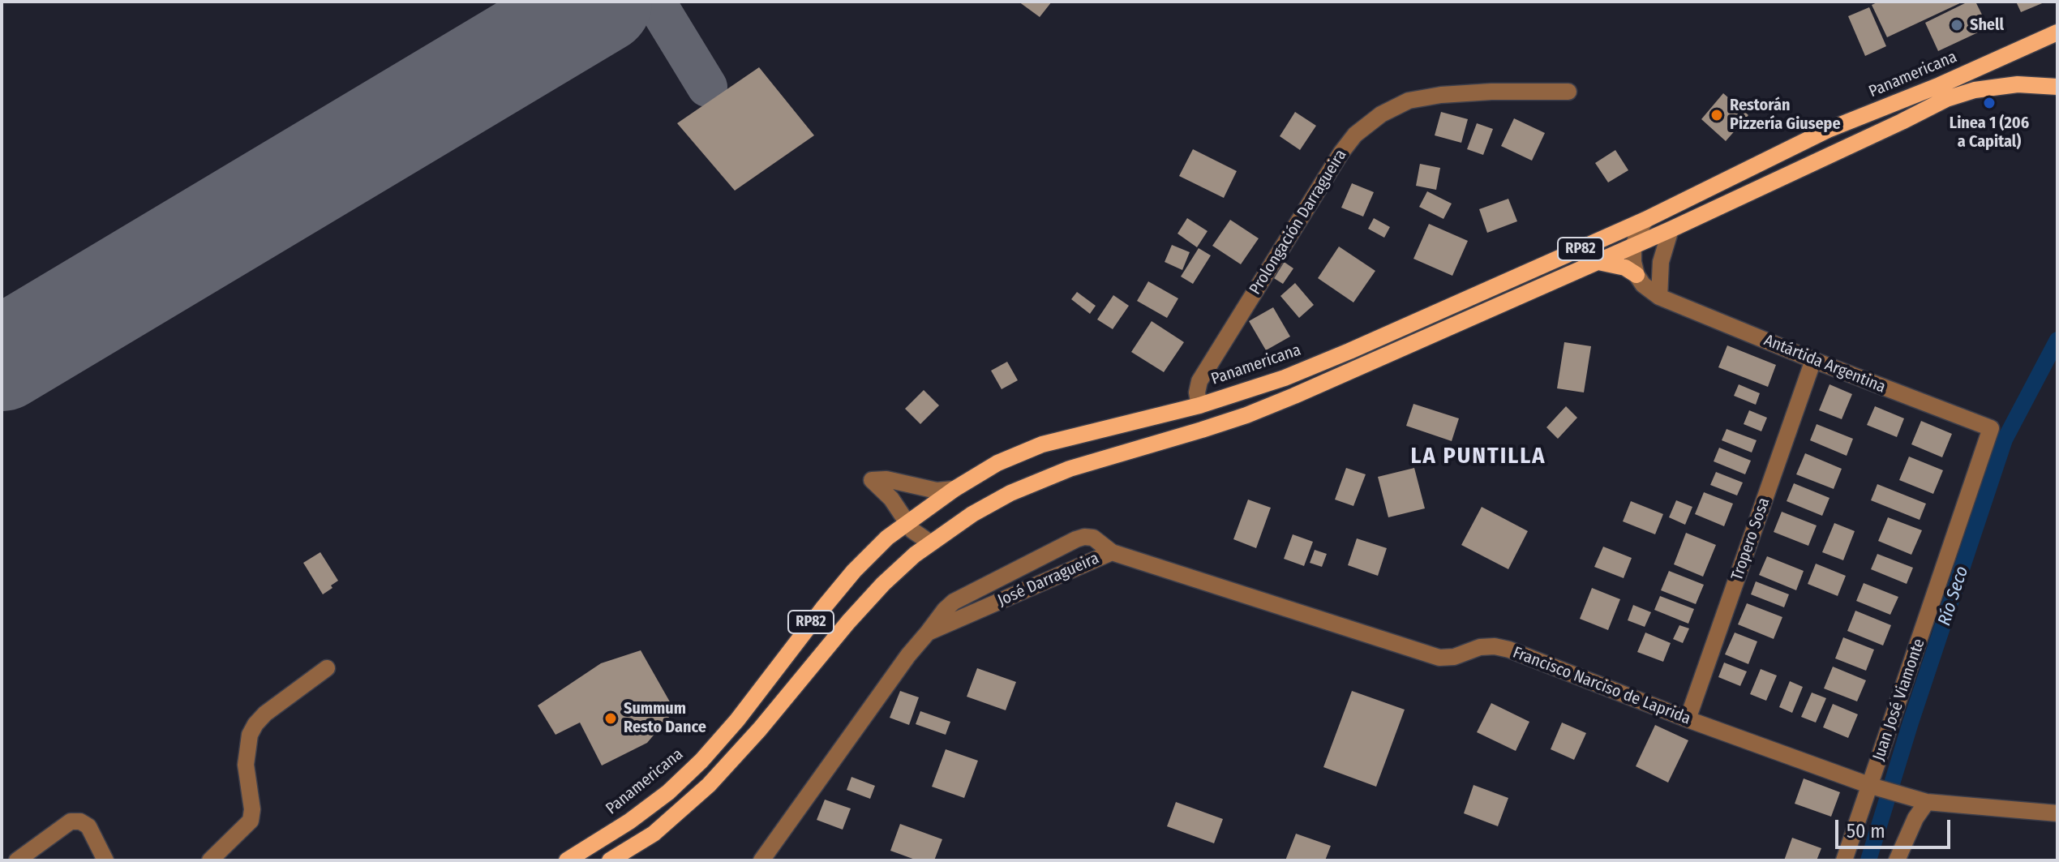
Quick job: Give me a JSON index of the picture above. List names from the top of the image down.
{
  "streets": {
    "main road": ["Panamericana", "RP82"],
    "street": [
      "Prolongación Darragueira",
      "Antártida Argentina",
      "Tropero Sosa",
      "José Darragueira",
      "Francisco Narciso de Laprida",
      "Juan José Viamonte"
    ]
  },
  "crossings": [
    ["Panamericana", "Prolongación Darragueira"],
    ["Antártida Argentina", "Tropero Sosa"],
    ["Antártida Argentina", "Juan José Viamonte"],
    ["Tropero Sosa", "Francisco Narciso de Laprida"],
    ["José Darragueira", "Francisco Narciso de Laprida"],
    ["Francisco Narciso de Laprida", "Juan José Viamonte"]
  ],
  "districts": ["LA PUNTILLA"],
  "water": ["Río Seco"],
  "places": [
    "Shell",
    "Linea 1 (206 a Capital)",
    "Restorán Pizzería Giusepe",
    "Summum Resto Dance"
  ],
  "scale_bar": "50 m"
}
